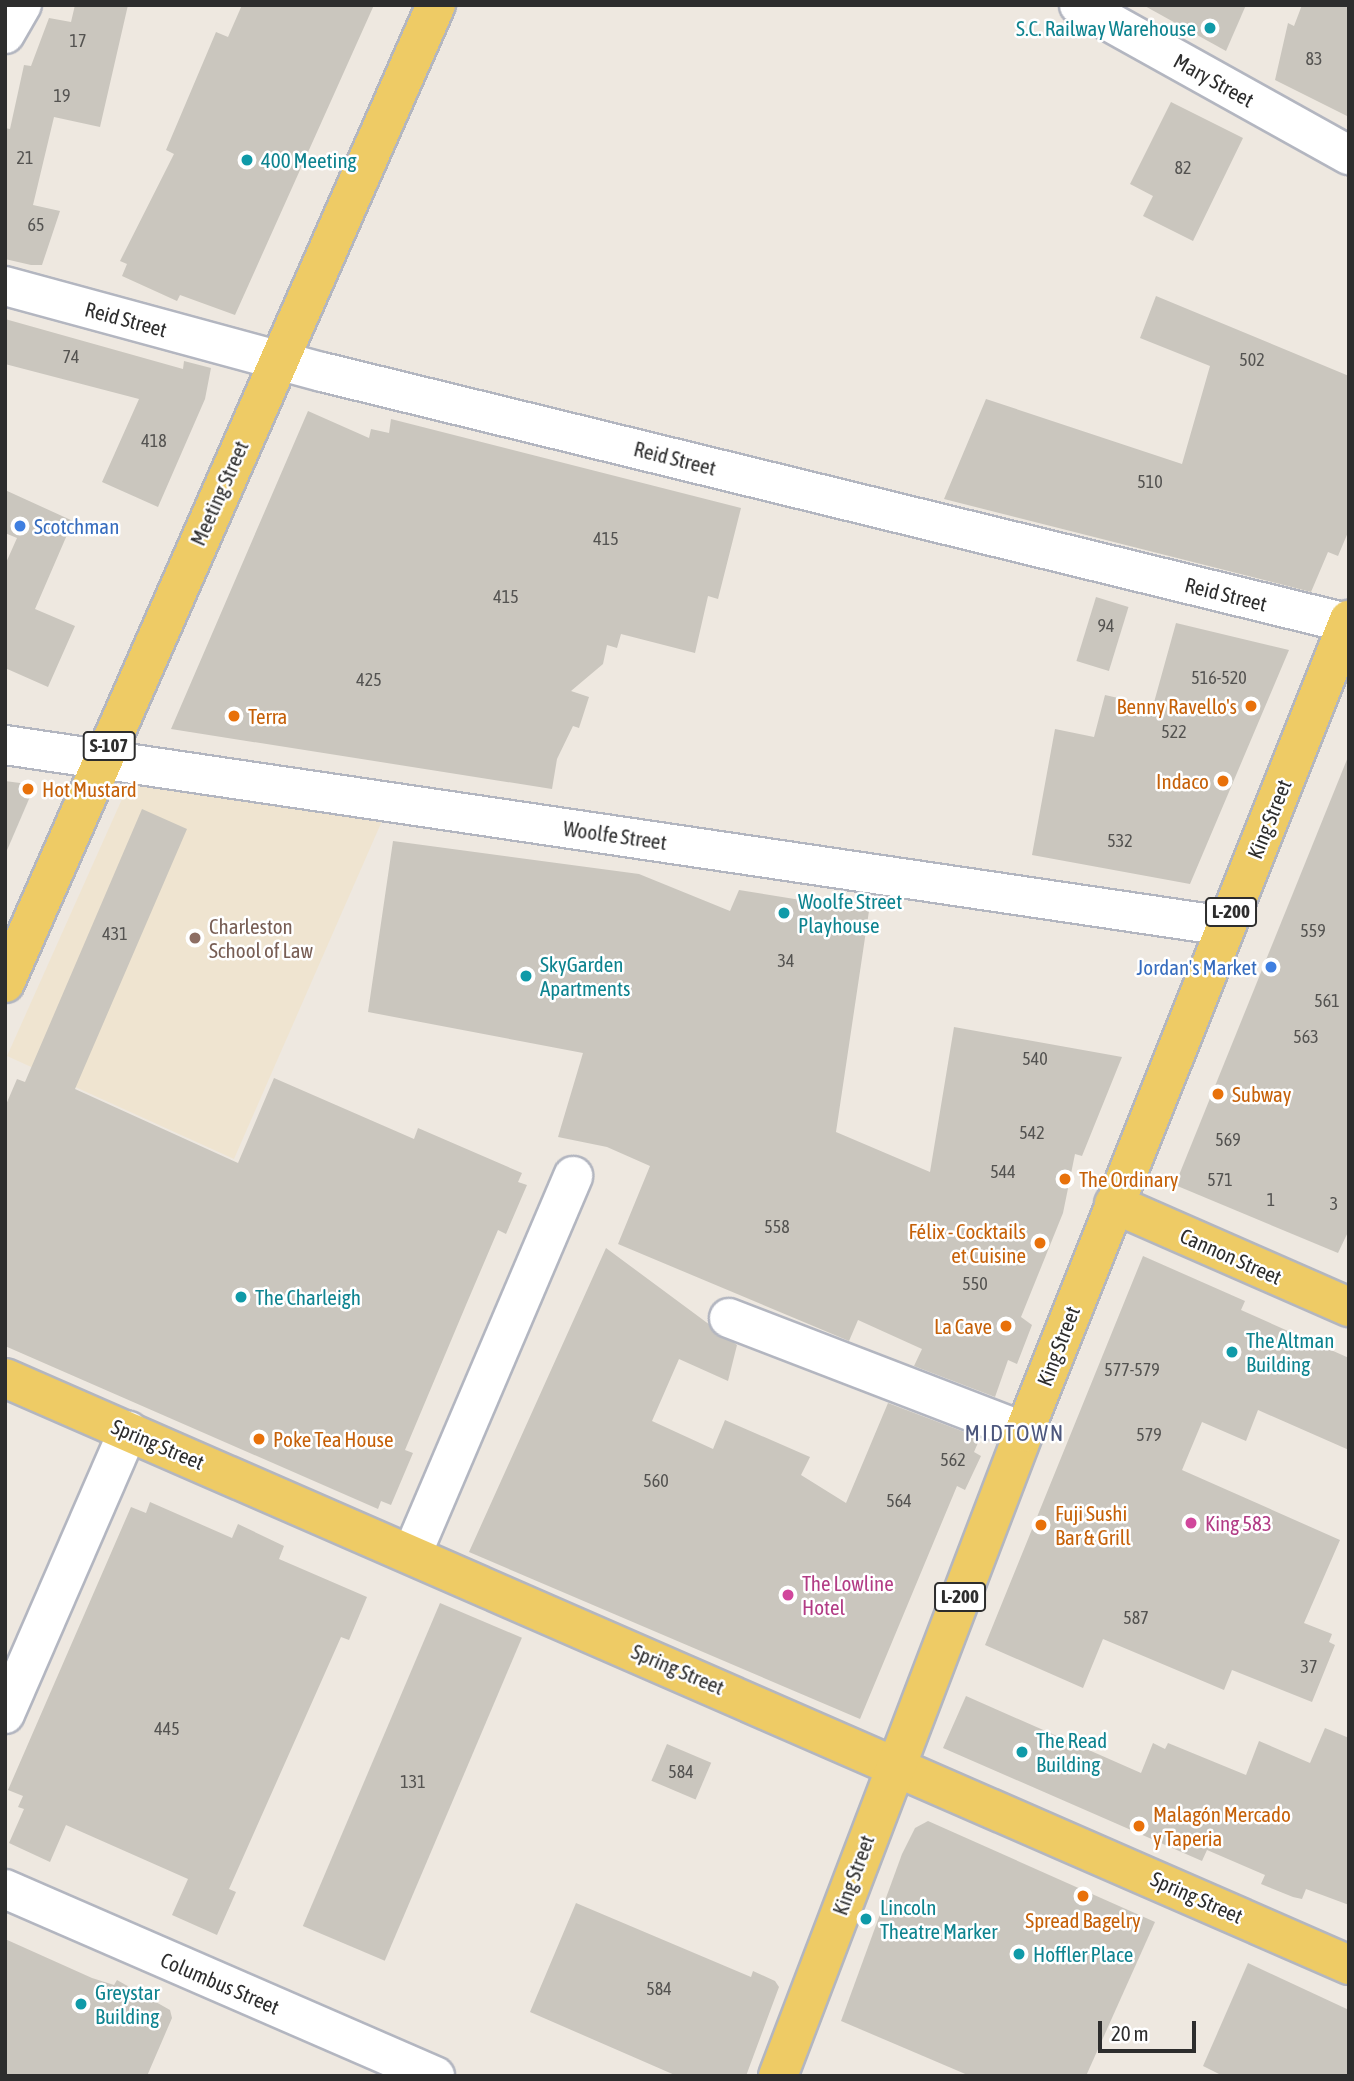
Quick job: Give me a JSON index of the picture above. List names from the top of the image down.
{
  "streets": {
    "main road": [
      "Meeting Street",
      "S-107",
      "King Street",
      "L-200",
      "Cannon Street",
      "Spring Street"
    ],
    "street": [
      "Mary Street",
      "Reid Street",
      "Woolfe Street",
      "Columbus Street"
    ]
  },
  "crossings": [
    ["Reid Street", "Meeting Street"],
    ["Reid Street", "King Street"],
    ["Meeting Street", "Woolfe Street"],
    ["King Street", "Woolfe Street"],
    ["King Street", "Cannon Street"],
    ["King Street", "Spring Street"]
  ],
  "districts": ["MIDTOWN"],
  "places": [
    "S.C. Railway Warehouse",
    "400 Meeting",
    "Scotchman",
    "Benny Ravello's",
    "Terra",
    "Indaco",
    "Hot Mustard",
    "Woolfe Street Playhouse",
    "Charleston School of Law",
    "Jordan's Market",
    "SkyGarden Apartments",
    "Subway",
    "The Ordinary",
    "Félix - Cocktails et Cuisine",
    "The Charleigh",
    "La Cave",
    "The Altman Building",
    "Poke Tea House",
    "King 583",
    "Fuji Sushi Bar & Grill",
    "The Lowline Hotel",
    "The Read Building",
    "Malagón Mercado y Taperia",
    "Spread Bagelry",
    "Lincoln Theatre Marker",
    "Hoffler Place",
    "Greystar Building"
  ],
  "house_numbers": [
    "17",
    "83",
    "19",
    "21",
    "82",
    "65",
    "74",
    "502",
    "418",
    "510",
    "415",
    "415",
    "94",
    "516-520",
    "425",
    "522",
    "532",
    "559",
    "431",
    "34",
    "561",
    "563",
    "540",
    "542",
    "569",
    "544",
    "571",
    "1",
    "3",
    "558",
    "550",
    "577-579",
    "579",
    "562",
    "560",
    "564",
    "587",
    "37",
    "445",
    "584",
    "131",
    "584"
  ],
  "scale_bar": "20 m"
}
